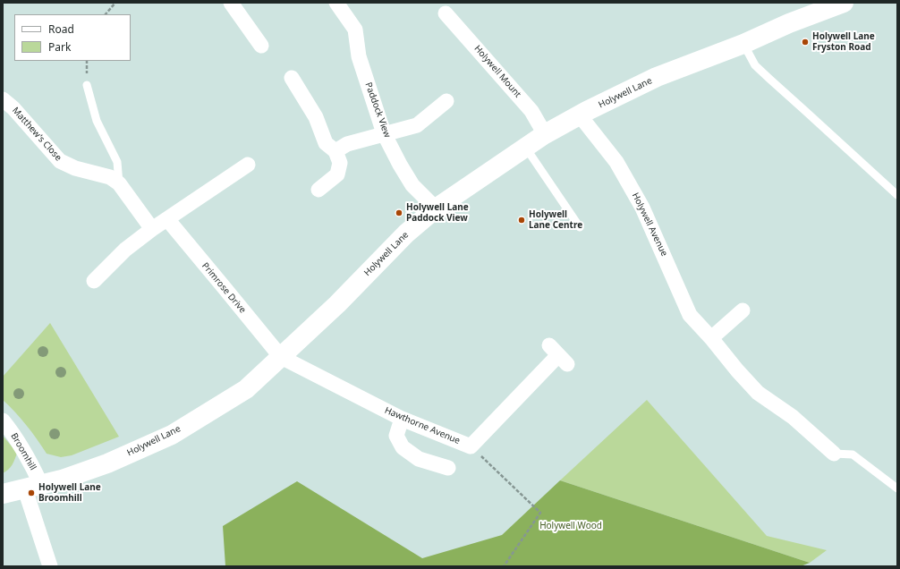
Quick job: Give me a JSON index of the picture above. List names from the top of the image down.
{
  "streets": {
    "main road": ["Holywell Lane"],
    "street": [
      "Holywell Mount",
      "Paddock View",
      "Matthew's Close",
      "Holywell Avenue",
      "Primrose Drive",
      "Hawthorne Avenue",
      "Broomhill"
    ]
  },
  "crossings": [
    ["Holywell Mount", "Holywell Lane"],
    ["Holywell Lane", "Paddock View"],
    ["Holywell Lane", "Holywell Avenue"],
    ["Holywell Lane", "Primrose Drive"],
    ["Holywell Lane", "Hawthorne Avenue"],
    ["Holywell Lane", "Broomhill"],
    ["Primrose Drive", "Hawthorne Avenue"]
  ],
  "parks": ["Holywell Wood"],
  "places": [
    "Holywell Lane Fryston Road",
    "Holywell Lane Paddock View",
    "Holywell Lane Centre",
    "Holywell Lane Broomhill"
  ],
  "legend": ["Road", "Park"]
}
